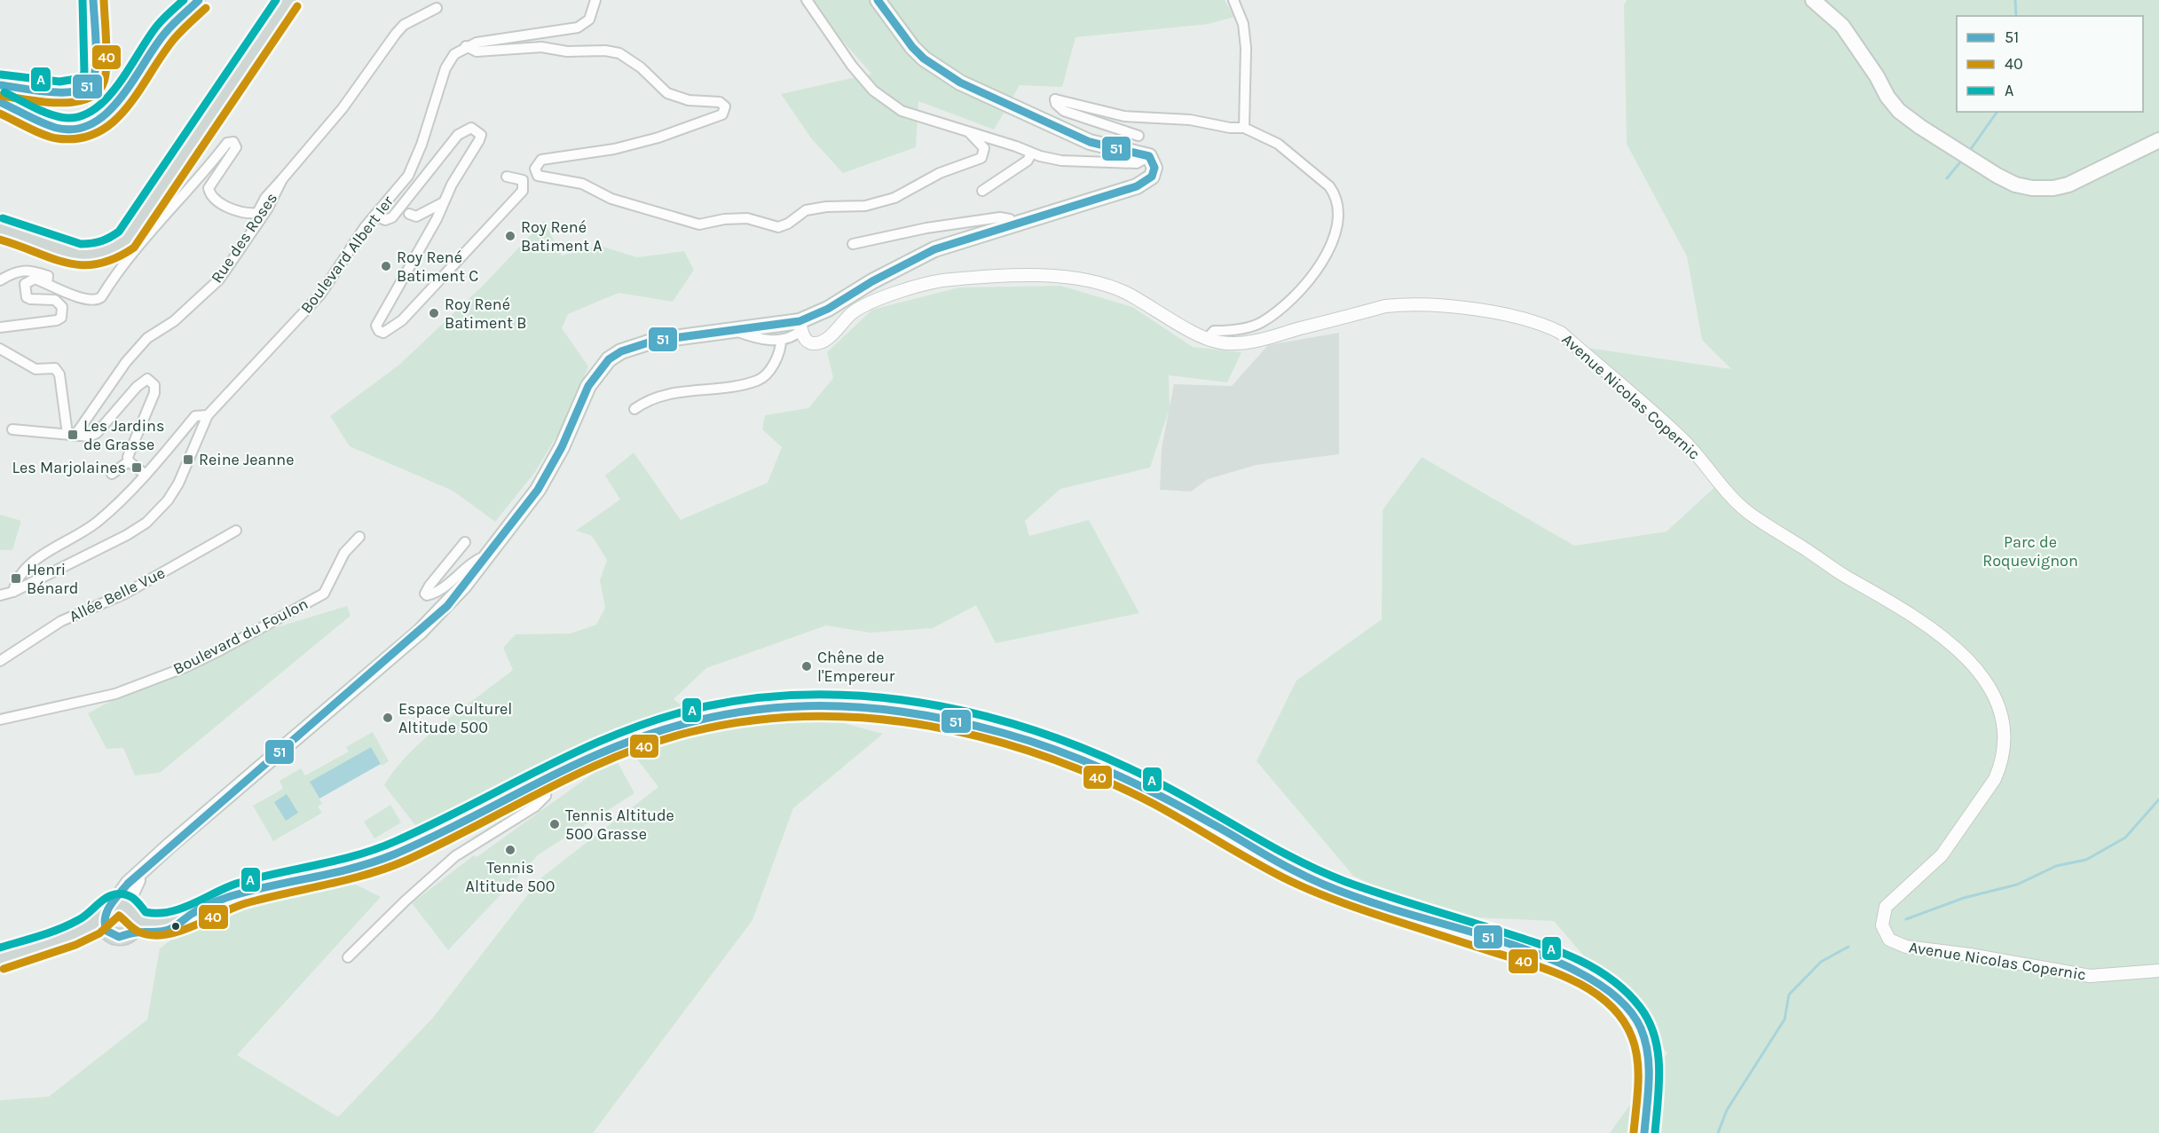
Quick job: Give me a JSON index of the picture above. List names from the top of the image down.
{
  "streets": {
    "street": [
      "Rue des Roses",
      "Boulevard Albert Ier",
      "Avenue Nicolas Copernic",
      "Allée Belle Vue",
      "Boulevard du Foulon"
    ]
  },
  "parks": ["Parc de Roquevignon"],
  "places": {
    "other": [
      "Roy René Batiment A",
      "Roy René Batiment C",
      "Roy René Batiment B",
      "Chêne de l'Empereur",
      "Espace Culturel Altitude 500",
      "Tennis Altitude 500 Grasse",
      "Tennis Altitude 500"
    ],
    "transit": [
      "Les Jardins de Grasse",
      "Reine Jeanne",
      "Les Marjolaines",
      "Henri Bénard"
    ]
  },
  "lines": ["transit line 51", "transit line 40", "transit line A"],
  "legend": ["51", "40", "A"]
}
